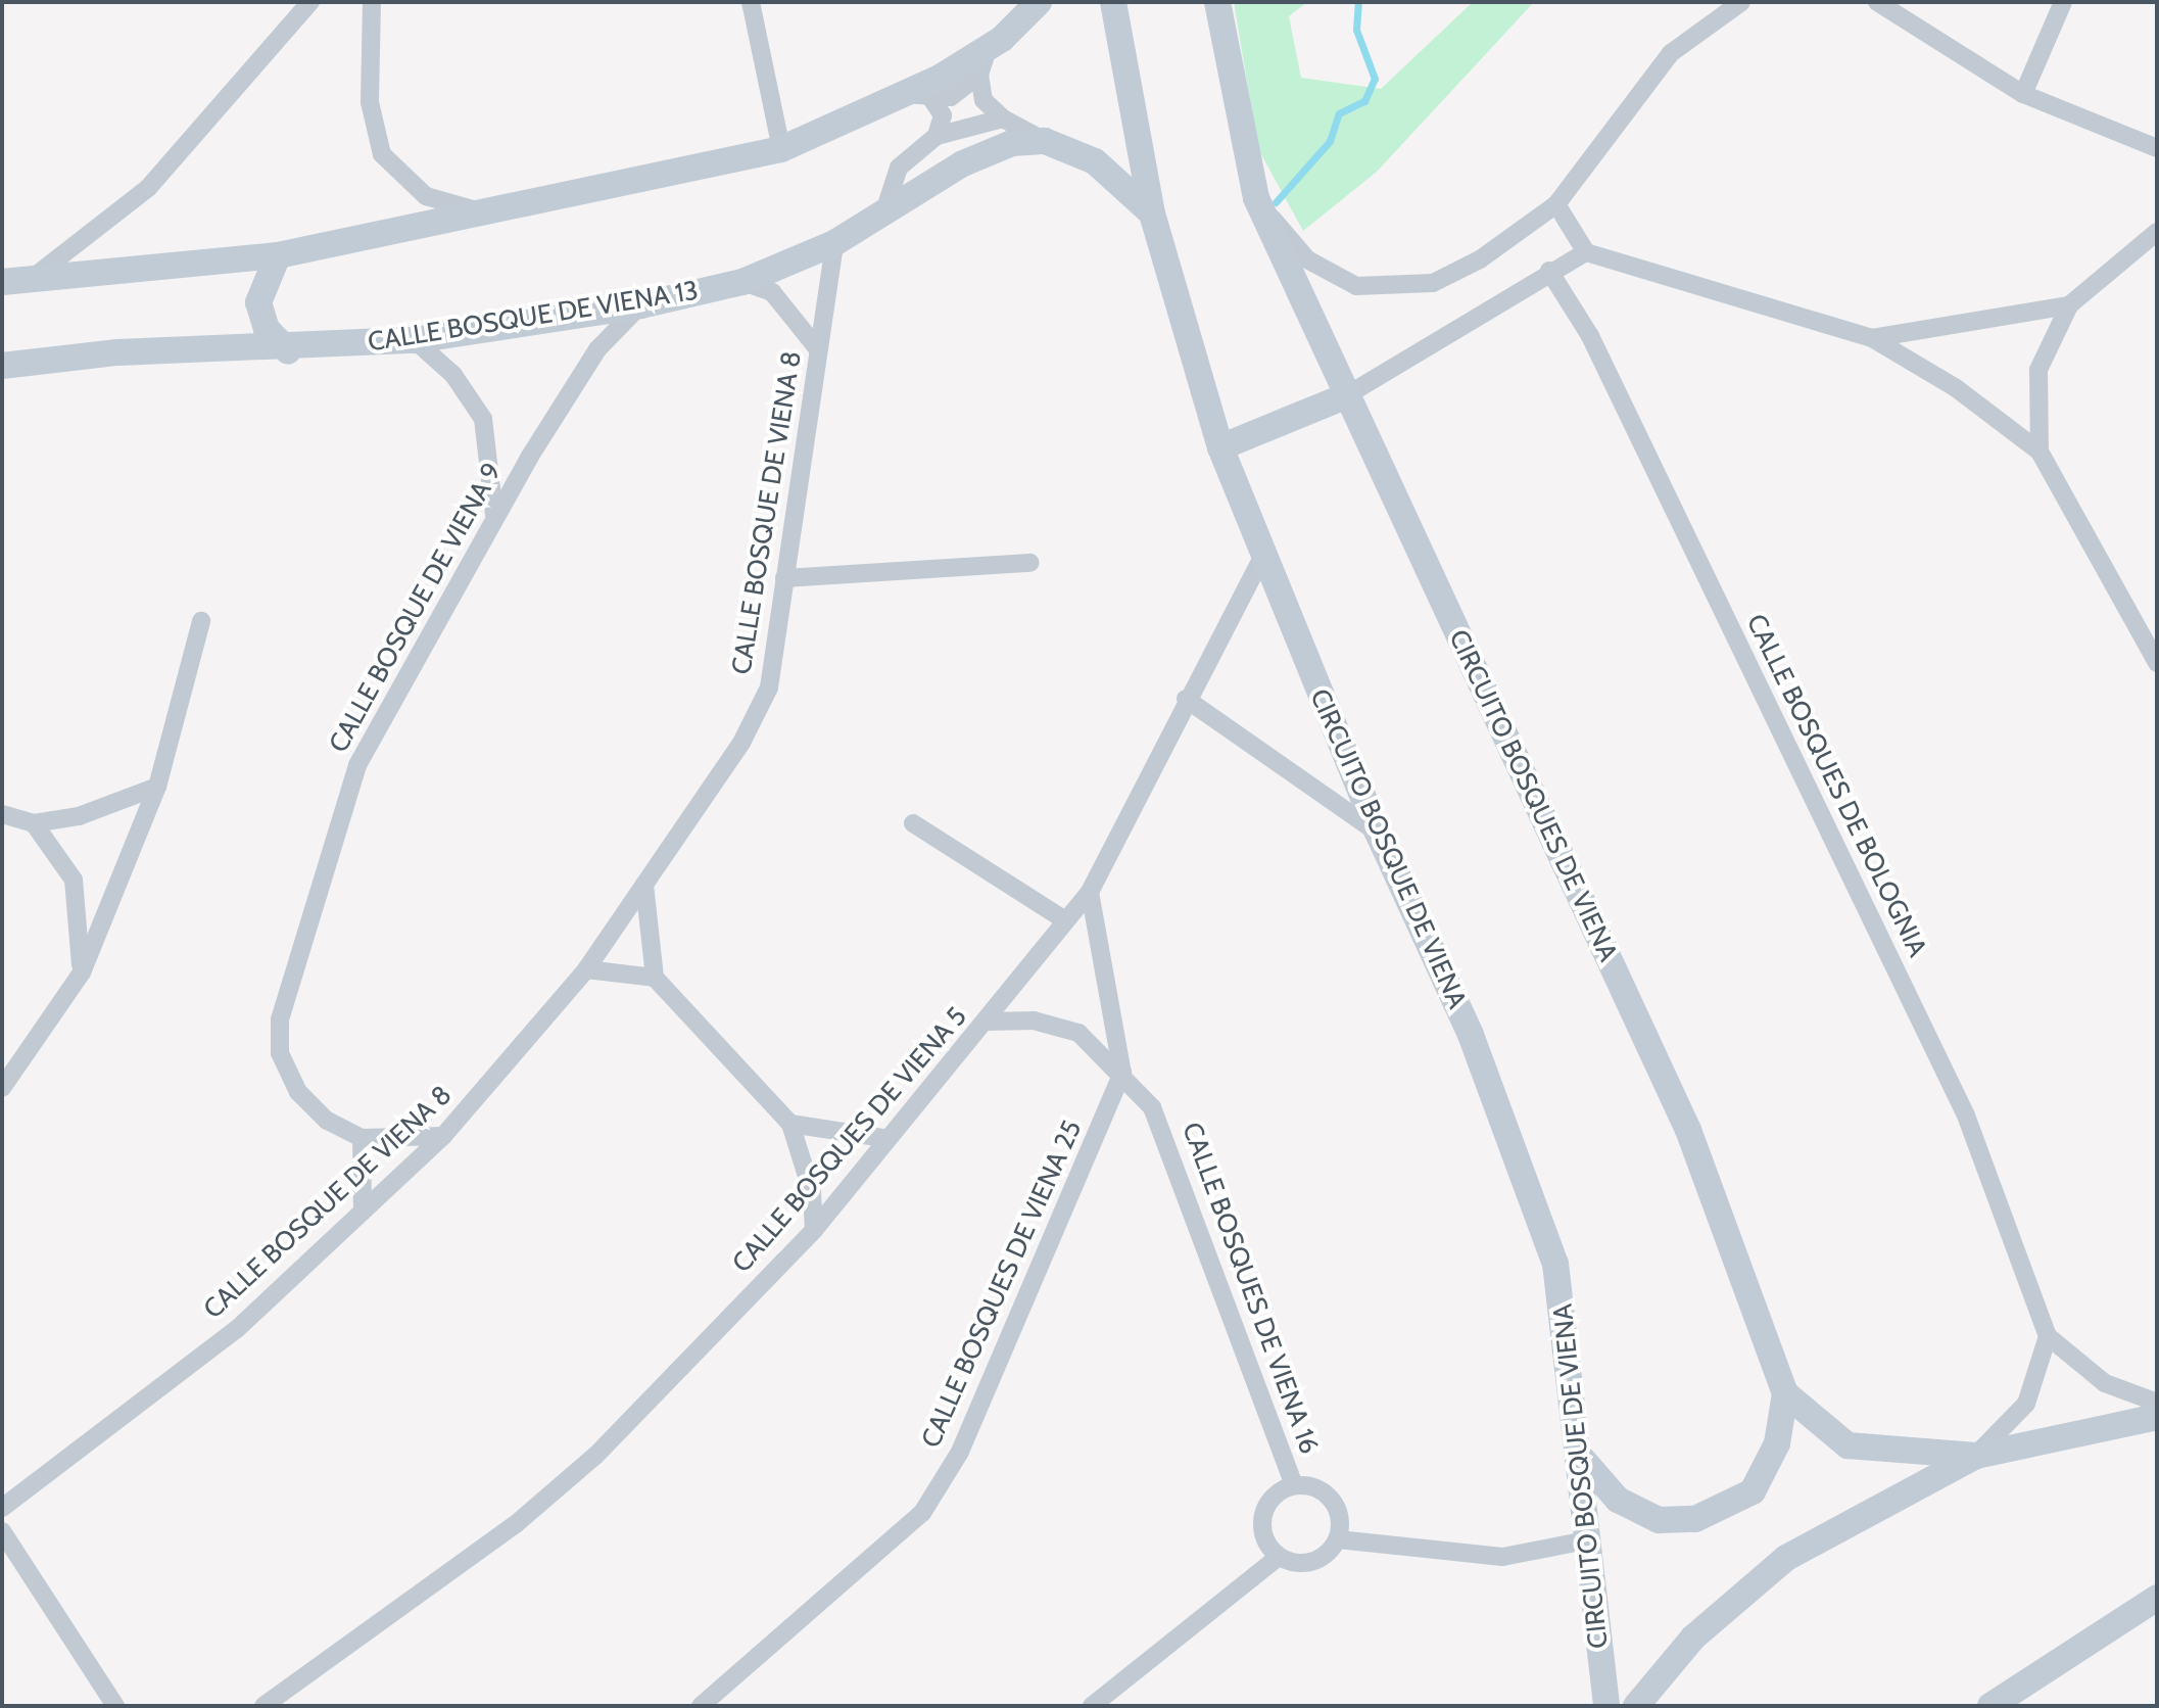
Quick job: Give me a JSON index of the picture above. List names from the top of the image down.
{
  "streets": {
    "main road": ["CALLE BOSQUE DE VIENA 13", "CIRCUITO BOSQUES DE VIENA", "CIRCUITO BOSQUE DE VIENA"],
    "street": [
      "CALLE BOSQUE DE VIENA 8",
      "CALLE BOSQUE DE VIENA 9",
      "CALLE BOSQUES DE BOLOGNIA",
      "CALLE BOSQUES DE VIENA 5",
      "CALLE BOSQUES DE VIENA 25",
      "CALLE BOSQUES DE VIENA 16"
    ]
  },
  "crossings": [
    ["CALLE BOSQUE DE VIENA 13", "CALLE BOSQUE DE VIENA 8"],
    ["CALLE BOSQUE DE VIENA 13", "CALLE BOSQUE DE VIENA 9"],
    ["CALLE BOSQUE DE VIENA 8", "CALLE BOSQUE DE VIENA 9"],
    ["CIRCUITO BOSQUE DE VIENA", "CALLE BOSQUES DE VIENA 5"],
    ["CALLE BOSQUES DE VIENA 5", "CALLE BOSQUES DE VIENA 16"],
    ["CALLE BOSQUES DE VIENA 25", "CALLE BOSQUES DE VIENA 16"]
  ]
}
